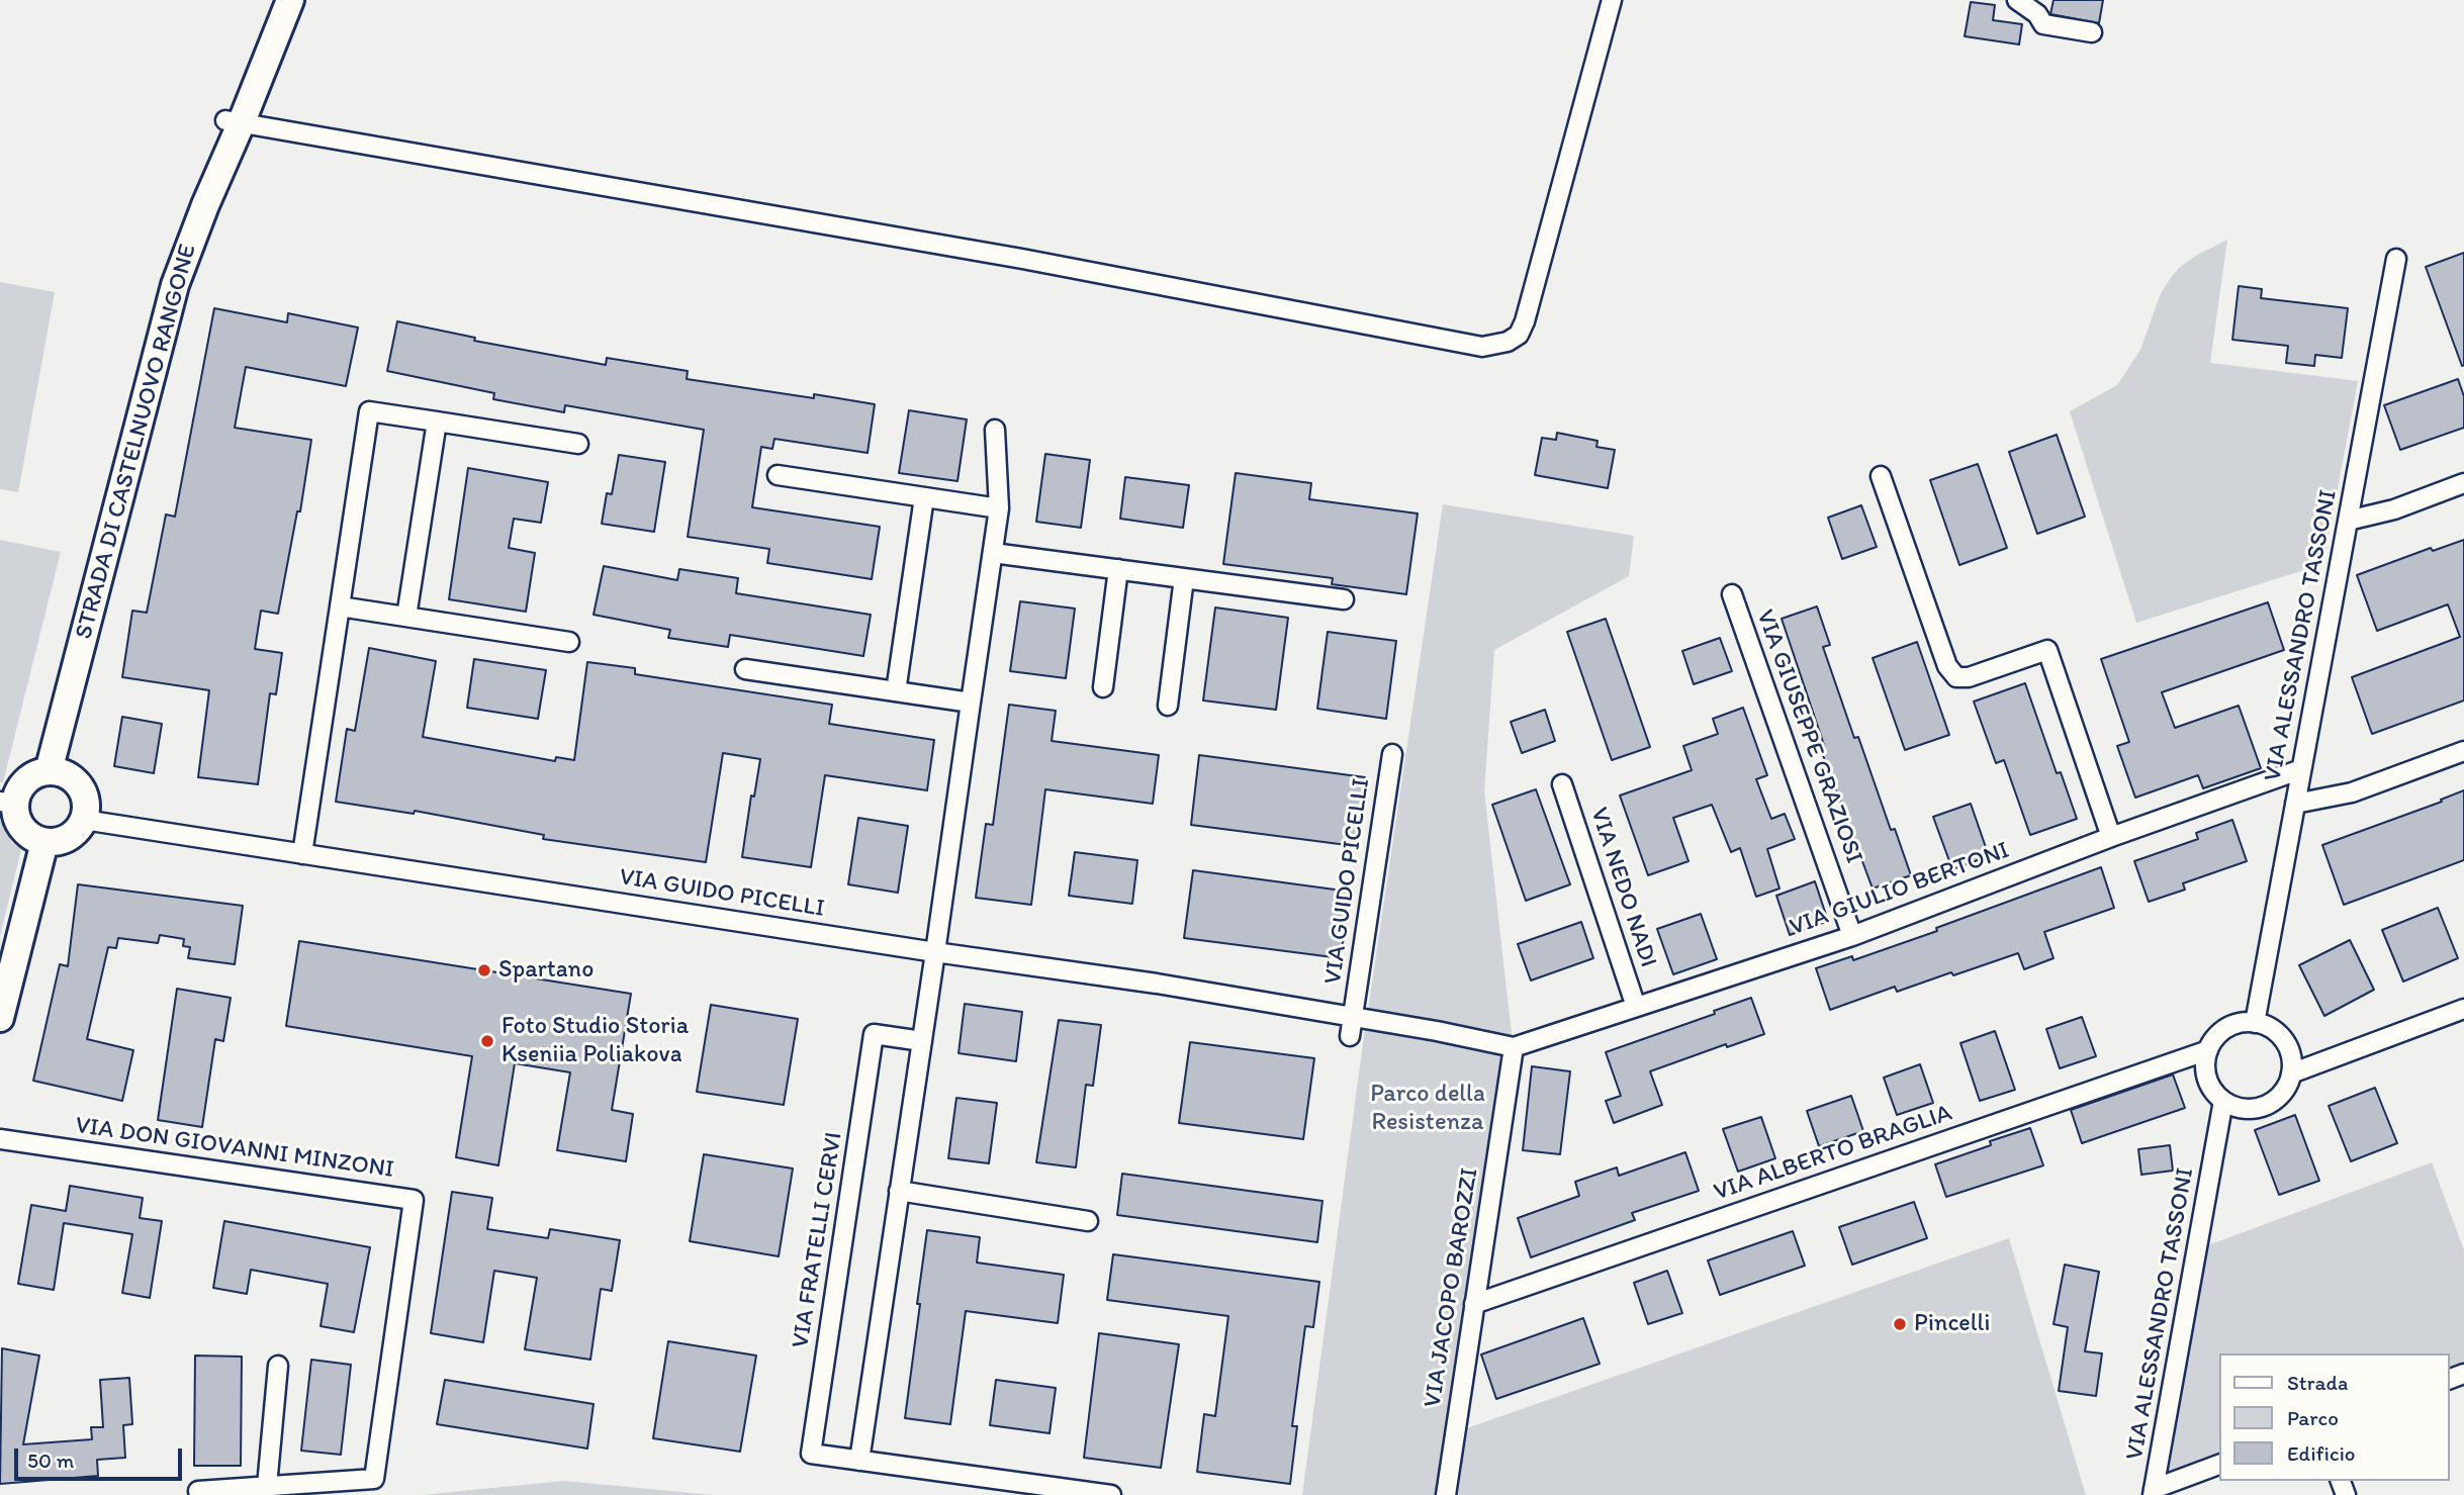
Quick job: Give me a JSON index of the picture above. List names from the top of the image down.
{
  "streets": {
    "main road": ["STRADA DI CASTELNUOVO RANGONE"],
    "street": [
      "VIA ALESSANDRO TASSONI",
      "VIA GIUSEPPE GRAZIOSI",
      "VIA GUIDO PICELLI",
      "VIA NEDO NADI",
      "VIA GIULIO BERTONI",
      "VIA DON GIOVANNI MINZONI",
      "VIA ALBERTO BRAGLIA",
      "VIA FRATELLI CERVI",
      "VIA JACOPO BAROZZI"
    ]
  },
  "crossings": [
    ["STRADA DI CASTELNUOVO RANGONE", "VIA GUIDO PICELLI"],
    ["VIA ALESSANDRO TASSONI", "VIA GIULIO BERTONI"],
    ["VIA ALESSANDRO TASSONI", "VIA ALBERTO BRAGLIA"],
    ["VIA GIUSEPPE GRAZIOSI", "VIA GIULIO BERTONI"],
    ["VIA GUIDO PICELLI", "VIA GIULIO BERTONI"],
    ["VIA GUIDO PICELLI", "VIA JACOPO BAROZZI"],
    ["VIA NEDO NADI", "VIA GIULIO BERTONI"],
    ["VIA GIULIO BERTONI", "VIA JACOPO BAROZZI"],
    ["VIA ALBERTO BRAGLIA", "VIA JACOPO BAROZZI"]
  ],
  "parks": ["Parco della Resistenza"],
  "places": ["Spartano", "Foto Studio Storia Kseniia Poliakova", "Pincelli"],
  "legend": ["Strada", "Parco", "Edificio"],
  "scale_bar": "50 m"
}
